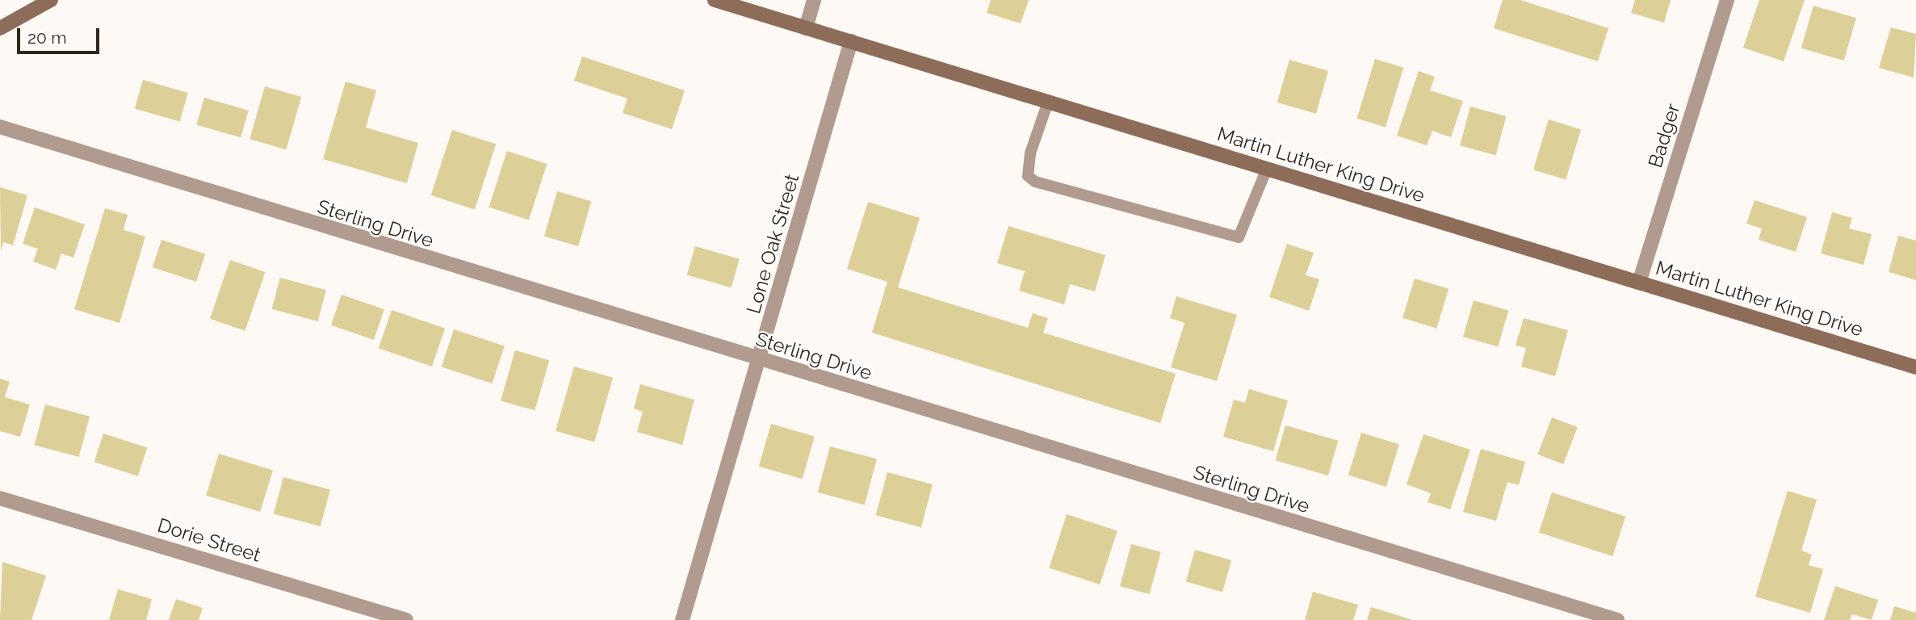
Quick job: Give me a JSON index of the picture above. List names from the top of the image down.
{
  "streets": {
    "main road": ["Martin Luther King Drive"],
    "street": [
      "Badger",
      "Sterling Drive",
      "Lone Oak Street",
      "Dorie Street"
    ]
  },
  "crossings": [
    ["Badger", "Martin Luther King Drive"],
    ["Martin Luther King Drive", "Lone Oak Street"],
    ["Sterling Drive", "Lone Oak Street"]
  ],
  "scale_bar": "20 m"
}
